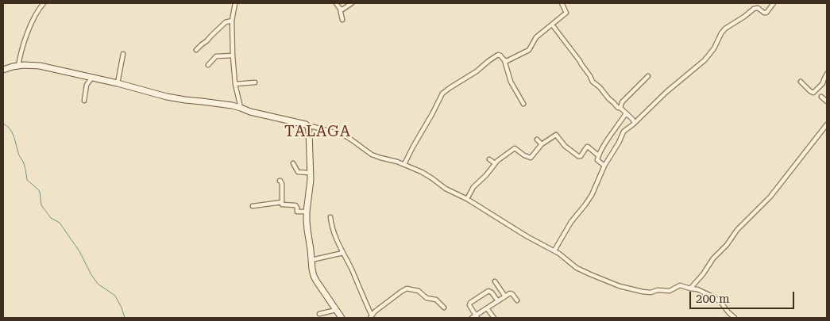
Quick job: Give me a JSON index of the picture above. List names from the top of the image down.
{
  "districts": ["TALAGA"],
  "scale_bar": "200 m"
}
